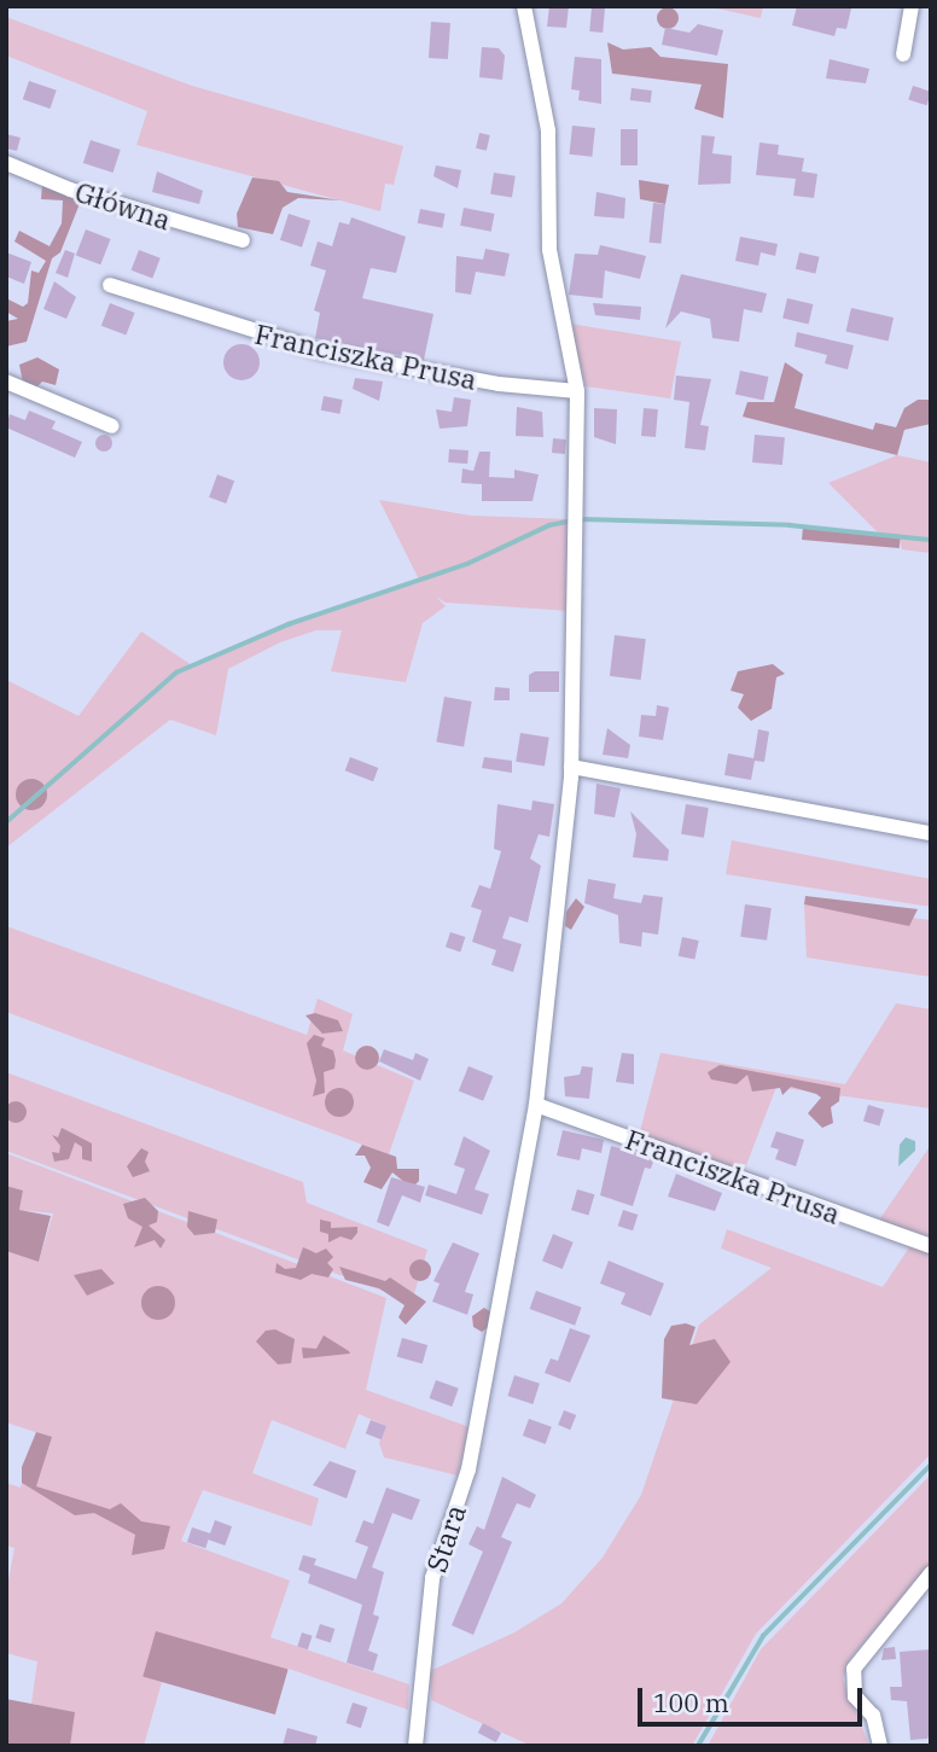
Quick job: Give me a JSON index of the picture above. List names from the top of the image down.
{
  "streets": {
    "street": ["Główna", "Franciszka Prusa", "Stara"]
  },
  "crossings": [
    ["Franciszka Prusa", "Stara"]
  ],
  "scale_bar": "100 m"
}
